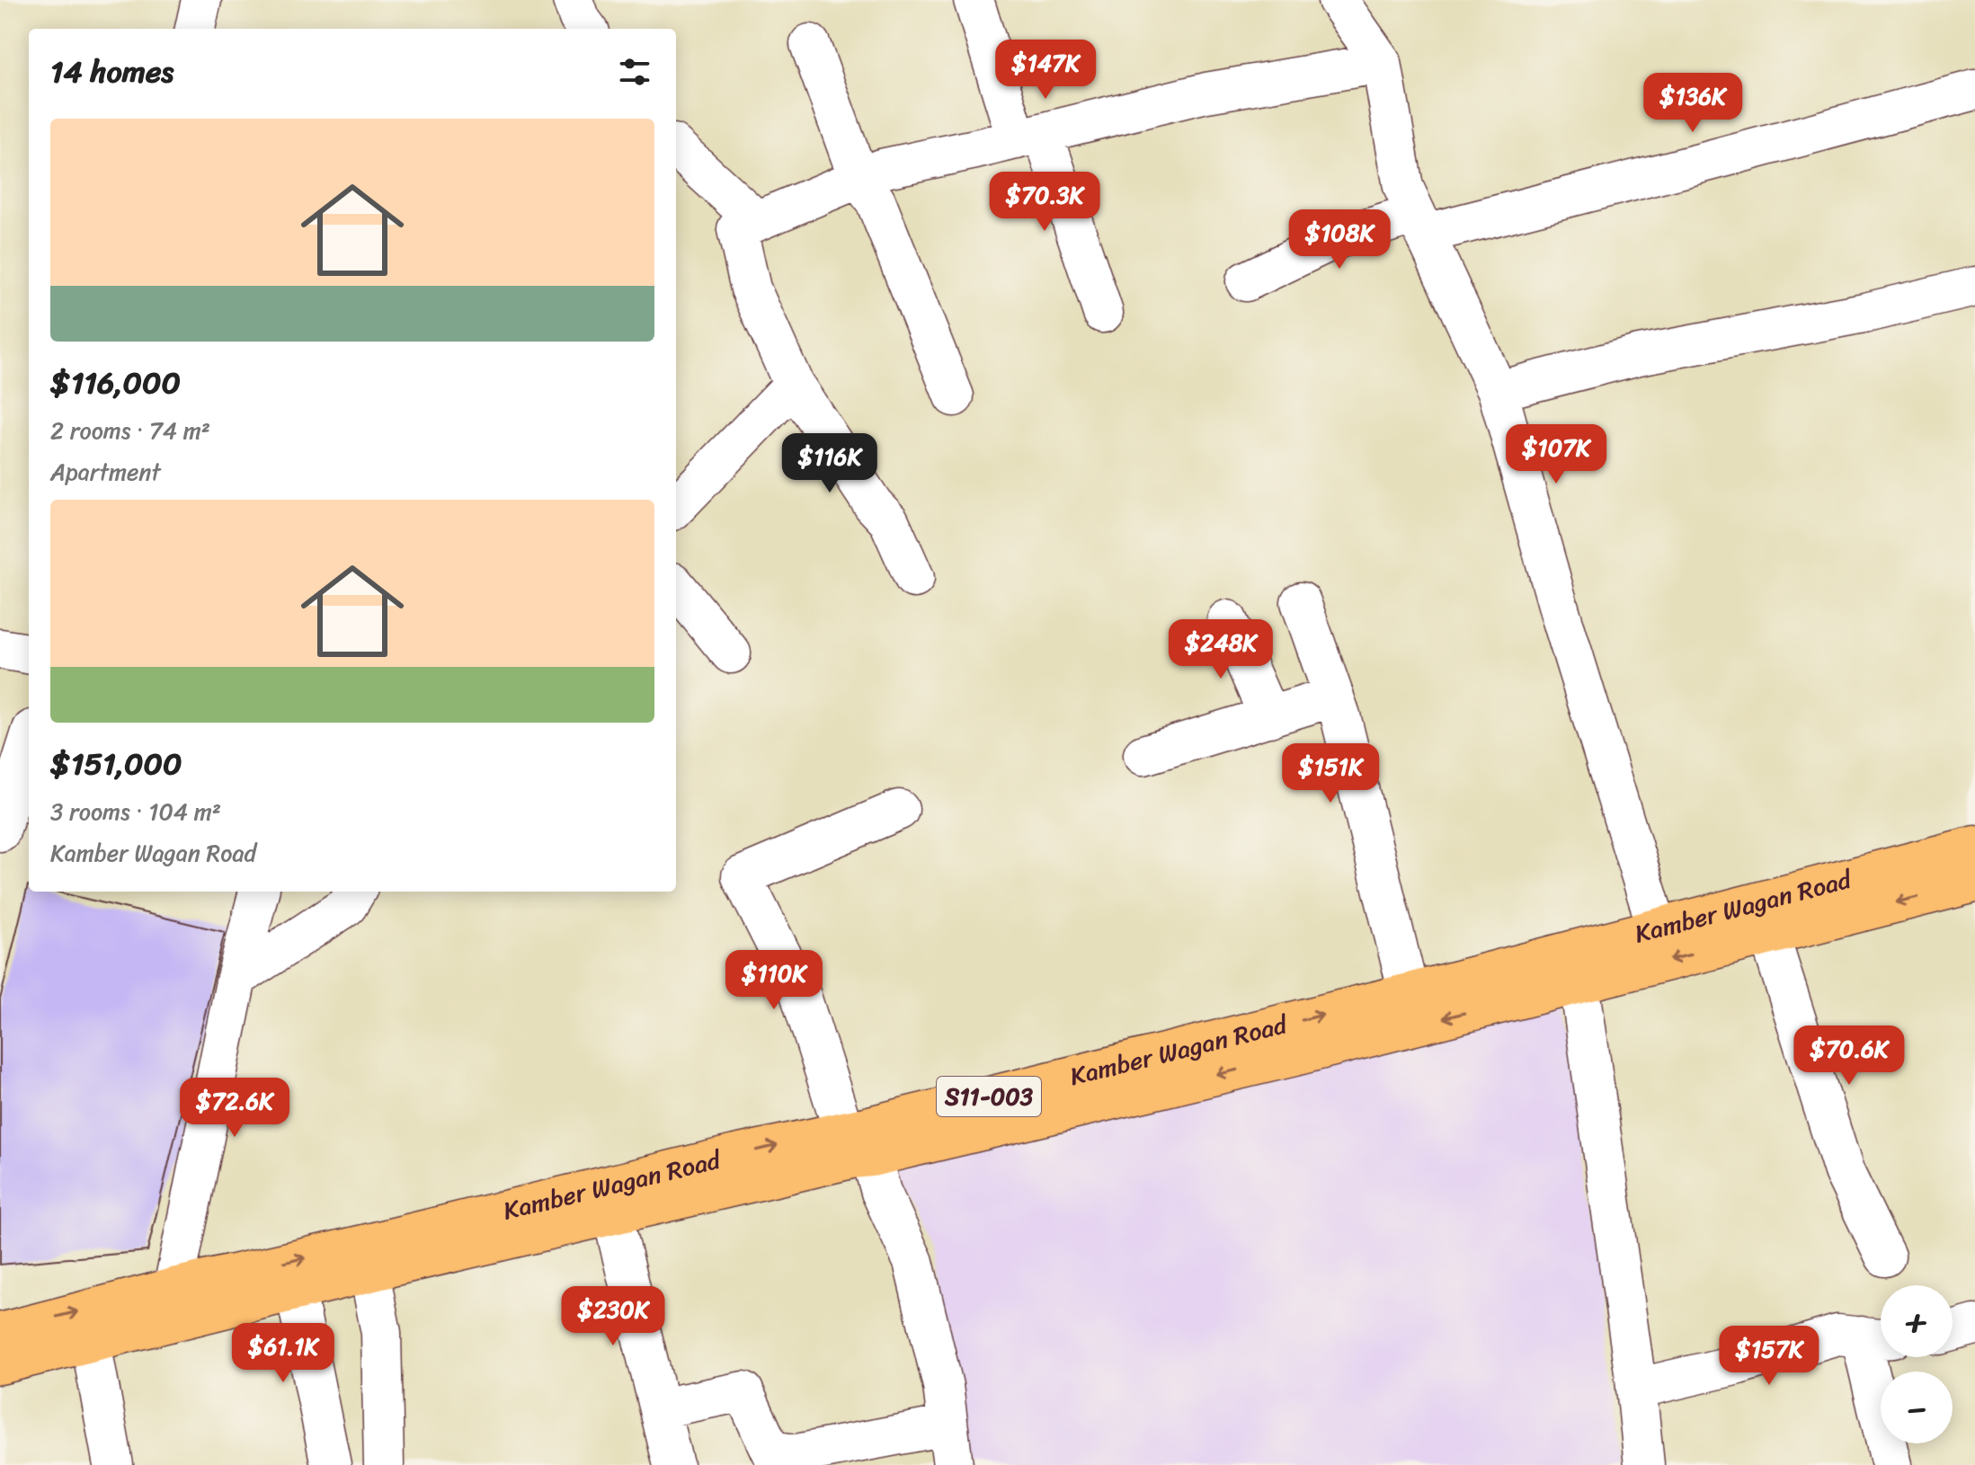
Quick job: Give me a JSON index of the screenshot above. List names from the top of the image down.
{
  "streets": {
    "main road": ["Kamber Wagan Road", "S11-003"]
  },
  "page": {
    "heading": "14 homes",
    "price": [
      "$147K",
      "$136K",
      "$70.3K",
      "$108K",
      "$107K",
      "$116K",
      "$248K",
      "$151K",
      "$110K",
      "$70.6K",
      "$72.6K",
      "$230K",
      "$61.1K",
      "$157K"
    ],
    "list": [
      {
        "name": "$116,000",
        "note": "2 rooms · 74 m² · Apartment"
      },
      {
        "name": "$151,000",
        "note": "3 rooms · 104 m² · Kamber Wagan Road"
      }
    ],
    "map_buttons": ["+", "−"]
  }
}
